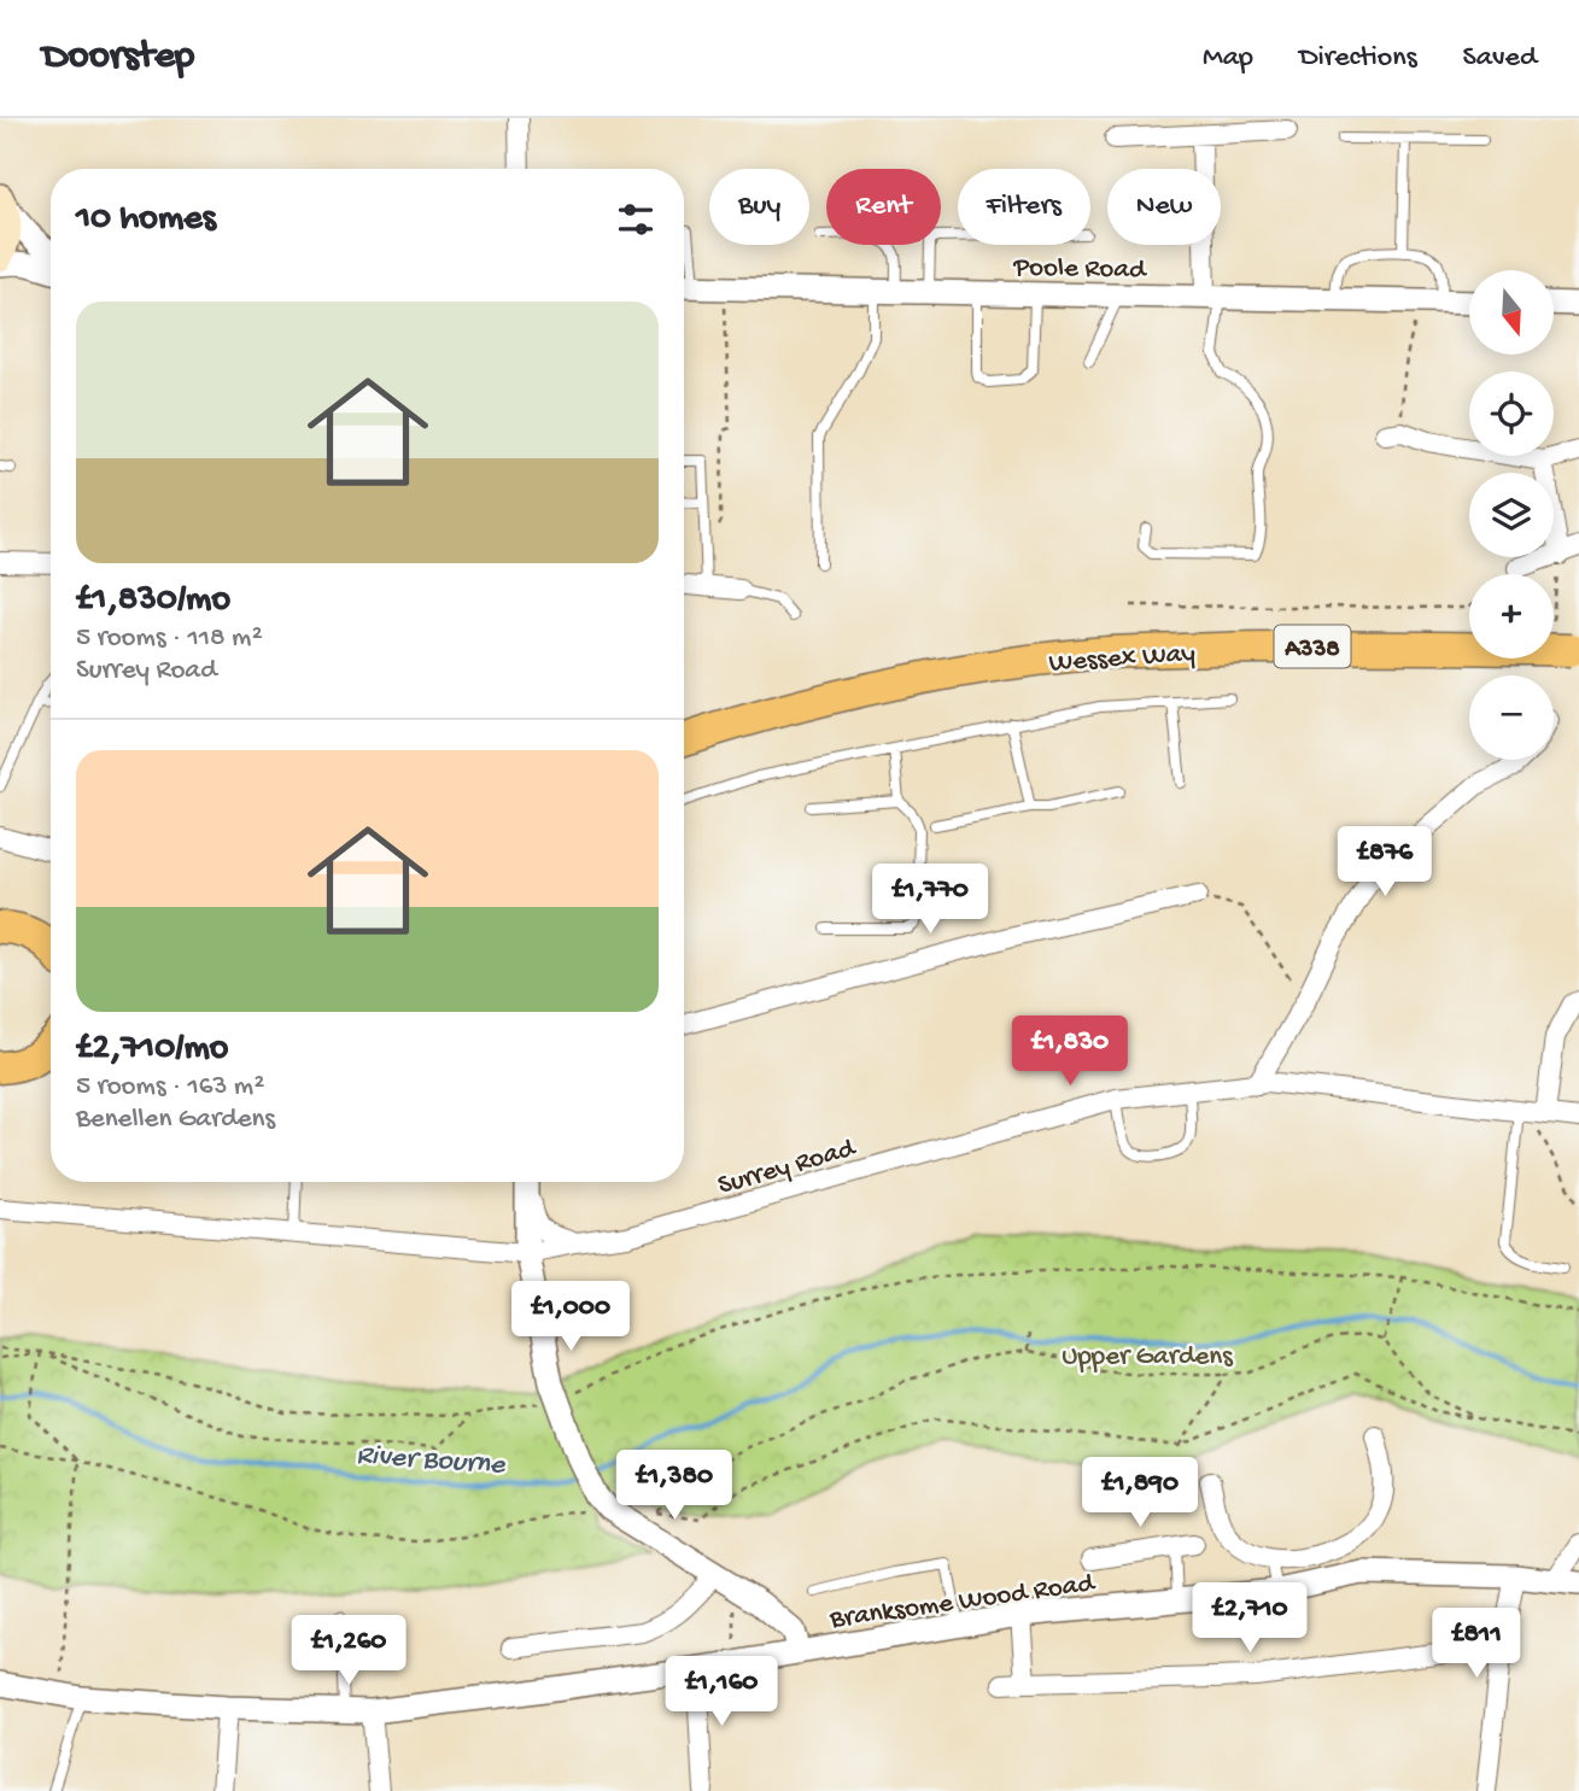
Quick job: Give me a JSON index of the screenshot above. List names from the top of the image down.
{
  "streets": {
    "highway": ["A338", "Wessex Way"],
    "street": ["Poole Road", "Surrey Road", "Branksome Wood Road"]
  },
  "water": ["River Bourne"],
  "parks": ["Upper Gardens"],
  "north": "bottom",
  "page": {
    "header": "Doorstep",
    "nav": ["Map", "Directions", "Saved"],
    "chip": [
      "Buy",
      "Rent",
      "Filters",
      "New"
    ],
    "heading": "10 homes",
    "map_buttons": ["+", "−"],
    "list": [
      {
        "name": "£1,830/mo",
        "note": "5 rooms · 118 m² · Surrey Road"
      },
      {
        "name": "£2,710/mo",
        "note": "5 rooms · 163 m² · Benellen Gardens"
      }
    ],
    "price": [
      "£876",
      "£1,770",
      "£1,830",
      "£1,000",
      "£1,380",
      "£1,890",
      "£2,710",
      "£811",
      "£1,260",
      "£1,160"
    ]
  }
}
